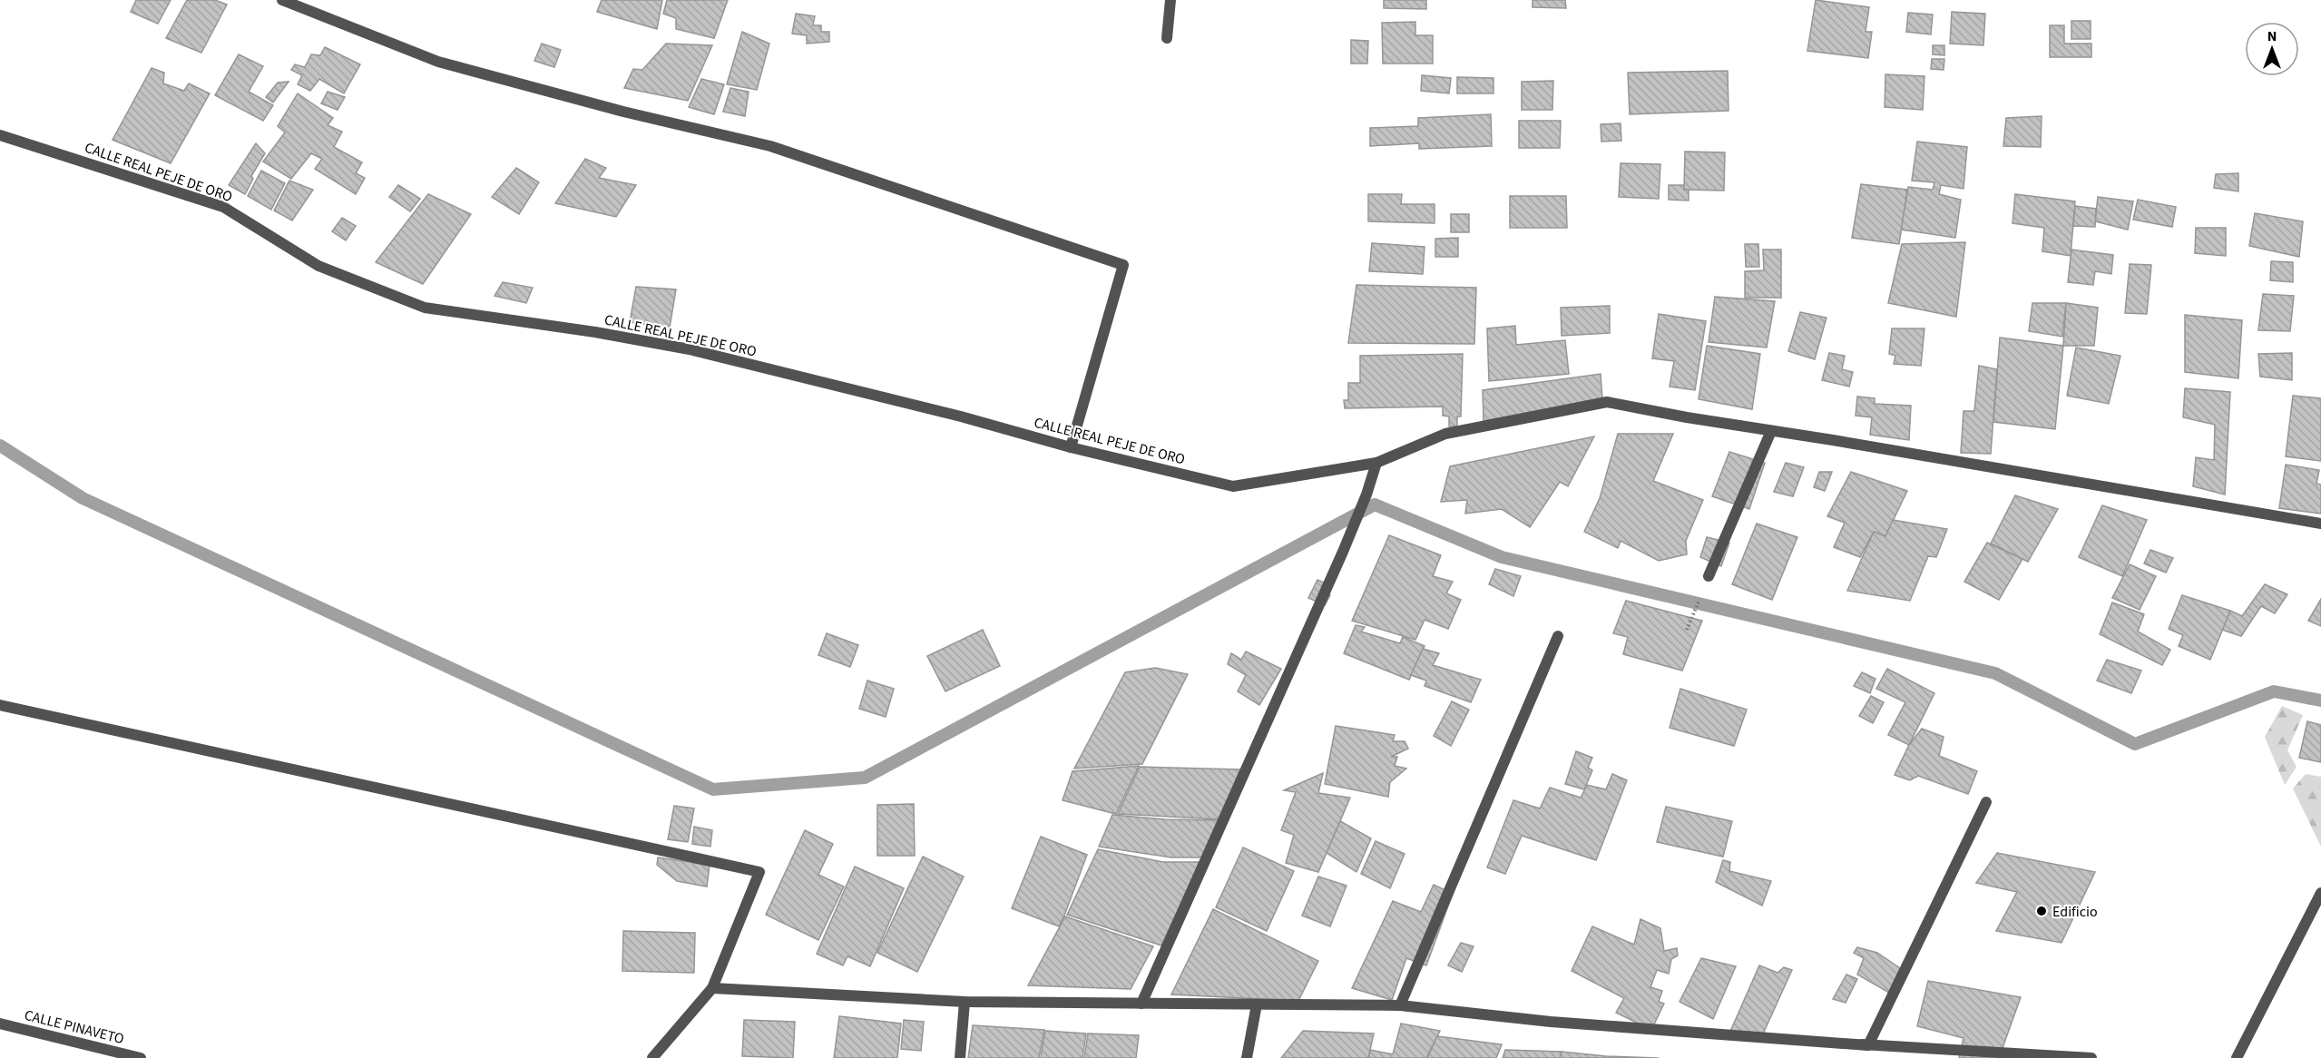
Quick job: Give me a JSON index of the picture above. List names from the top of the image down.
{
  "streets": {
    "street": ["CALLE REAL PEJE DE ORO", "CALLE PINAVETO"]
  },
  "places": ["Edificio"],
  "north": "top"
}
